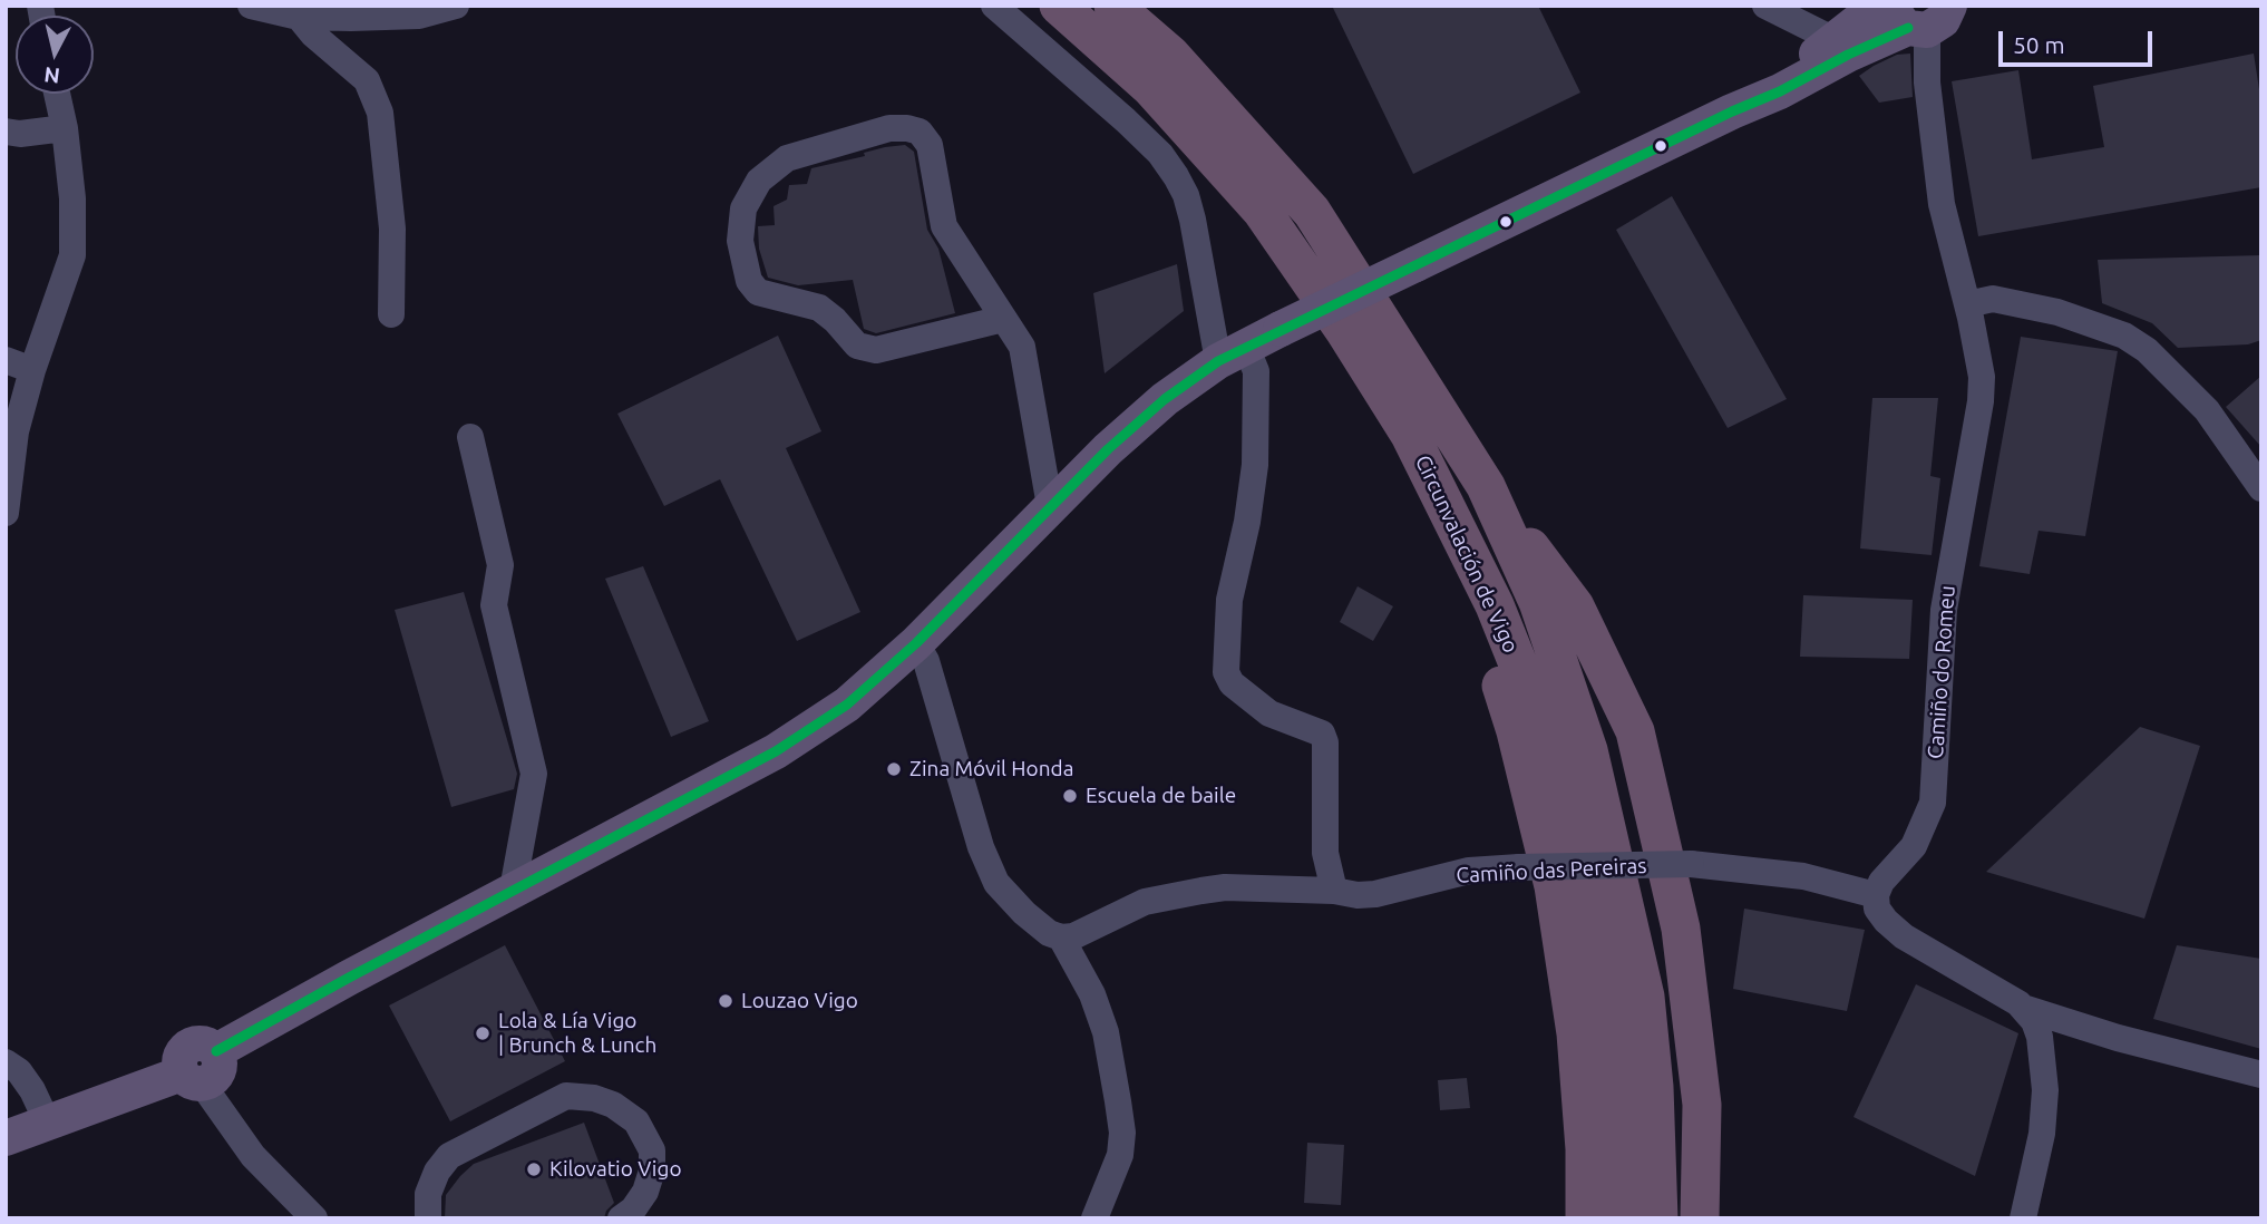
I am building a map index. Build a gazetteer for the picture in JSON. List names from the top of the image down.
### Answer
{
  "streets": {
    "highway": ["Circunvalación de Vigo"],
    "street": ["Camiño do Romeu", "Camiño das Pereiras"]
  },
  "crossings": [
    ["Camiño do Romeu", "Camiño das Pereiras"]
  ],
  "places": [
    "Zina Móvil Honda",
    "Escuela de baile",
    "Louzao Vigo",
    "Lola & Lía Vigo | Brunch & Lunch",
    "Kilovatio Vigo"
  ],
  "scale_bar": "50 m",
  "north": "bottom"
}
